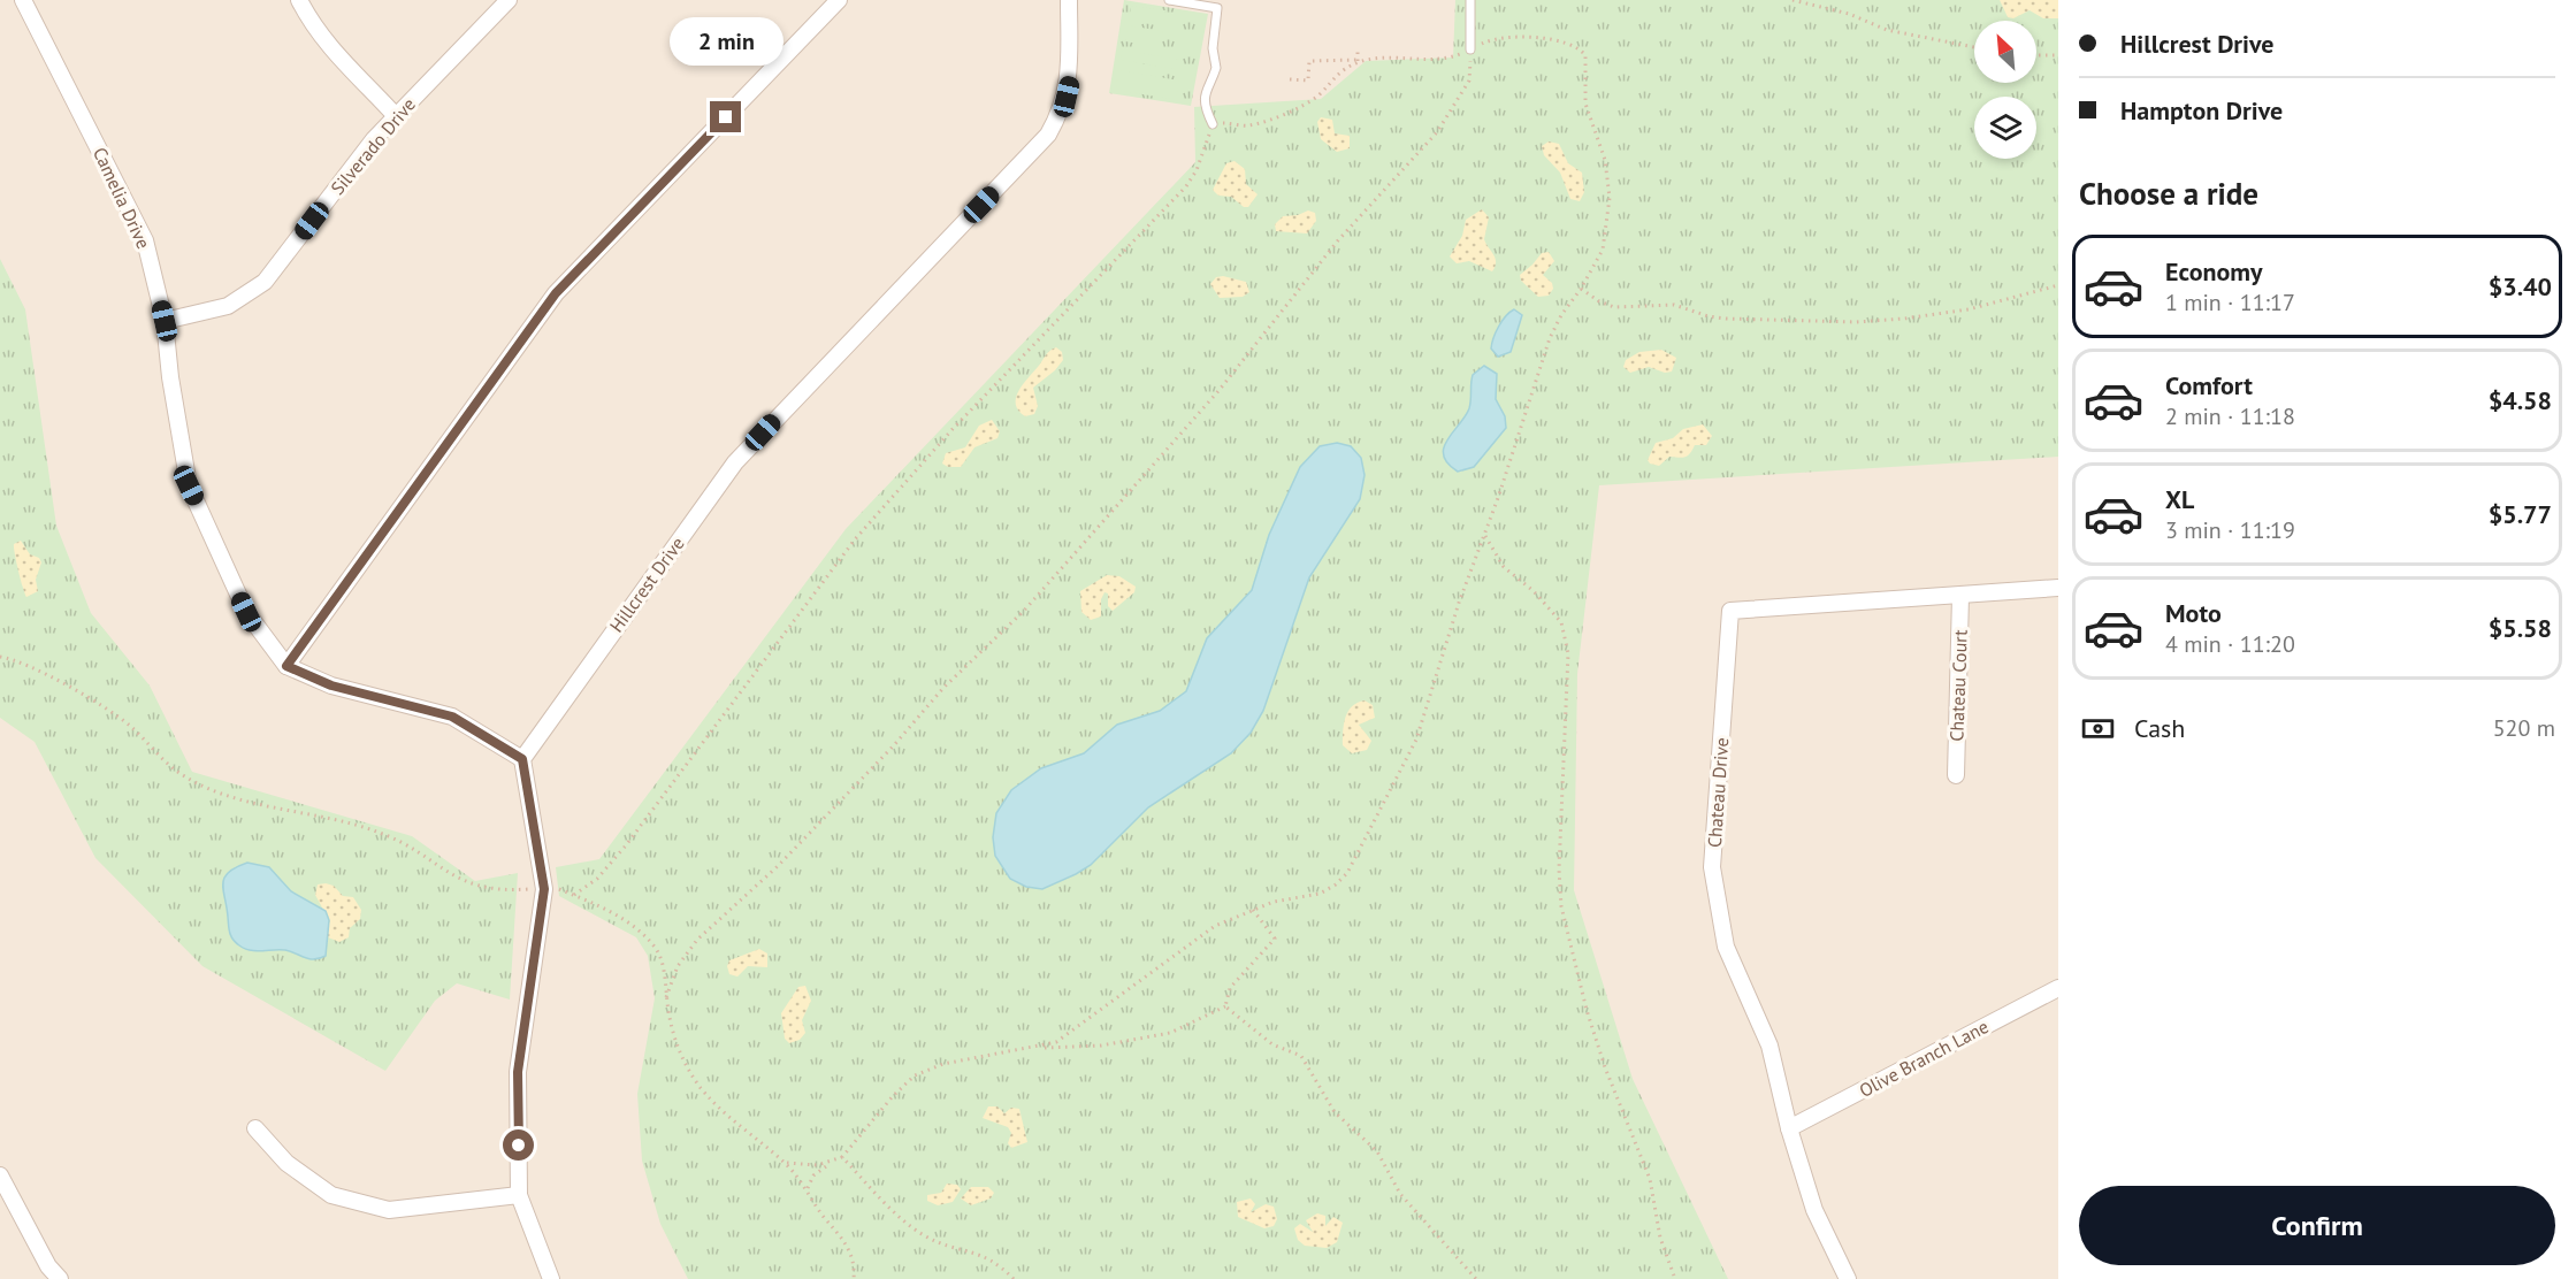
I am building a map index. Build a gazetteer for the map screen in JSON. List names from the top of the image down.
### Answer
{
  "streets": {
    "street": [
      "Silverado Drive",
      "Camelia Drive",
      "Hillcrest Drive",
      "Chateau Court",
      "Chateau Drive",
      "Olive Branch Lane"
    ]
  },
  "crossings": [
    ["Silverado Drive", "Camelia Drive"],
    ["Camelia Drive", "Hillcrest Drive"],
    ["Chateau Court", "Chateau Drive"],
    ["Chateau Drive", "Olive Branch Lane"]
  ],
  "north": "top left",
  "page": {
    "banner": ["Hillcrest Drive", "Hampton Drive"],
    "bubble": "2 min",
    "heading": "Choose a ride",
    "list": [
      {
        "name": "Economy",
        "note": "1 min · 11:17",
        "value": "$3.40"
      },
      {
        "name": "Comfort",
        "note": "2 min · 11:18",
        "value": "$4.58"
      },
      {
        "name": "XL",
        "note": "3 min · 11:19",
        "value": "$5.77"
      },
      {
        "name": "Moto",
        "note": "4 min · 11:20",
        "value": "$5.58"
      }
    ],
    "pay": ["Cash", "520 m"],
    "buttons": "Confirm"
  }
}
